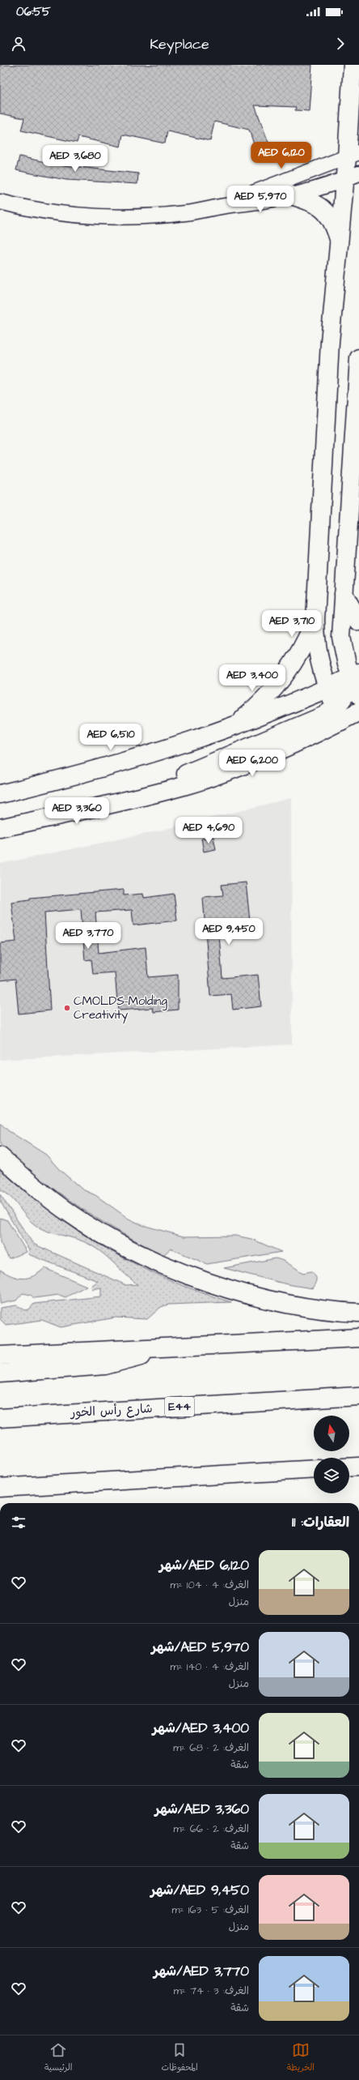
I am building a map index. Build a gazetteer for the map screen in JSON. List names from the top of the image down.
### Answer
{
  "streets": {
    "main road": ["E44", "شارع رأس الخور"]
  },
  "places": ["CMOLDS-Molding Creativity"],
  "north": "top",
  "page": {
    "status": "06:55",
    "header": "Keyplace",
    "price": [
      "AED 6,120",
      "AED 3,680",
      "AED 5,970",
      "AED 3,710",
      "AED 3,400",
      "AED 6,510",
      "AED 6,200",
      "AED 3,360",
      "AED 4,690",
      "AED 9,450",
      "AED 3,770"
    ],
    "heading": "العقارات: 11",
    "list": [
      {
        "name": "AED 6,120/شهر",
        "note": "الغرف: 4 · 104 m² · منزل"
      },
      {
        "name": "AED 5,970/شهر",
        "note": "الغرف: 4 · 140 m² · منزل"
      },
      {
        "name": "AED 3,400/شهر",
        "note": "الغرف: 2 · 68 m² · شقة"
      },
      {
        "name": "AED 3,360/شهر",
        "note": "الغرف: 2 · 66 m² · شقة"
      },
      {
        "name": "AED 9,450/شهر",
        "note": "الغرف: 5 · 163 m² · منزل"
      },
      {
        "name": "AED 3,770/شهر",
        "note": "الغرف: 3 · 74 m² · شقة"
      }
    ],
    "tabs": ["الخريطة", "المحفوظات", "الرئيسية"]
  }
}
